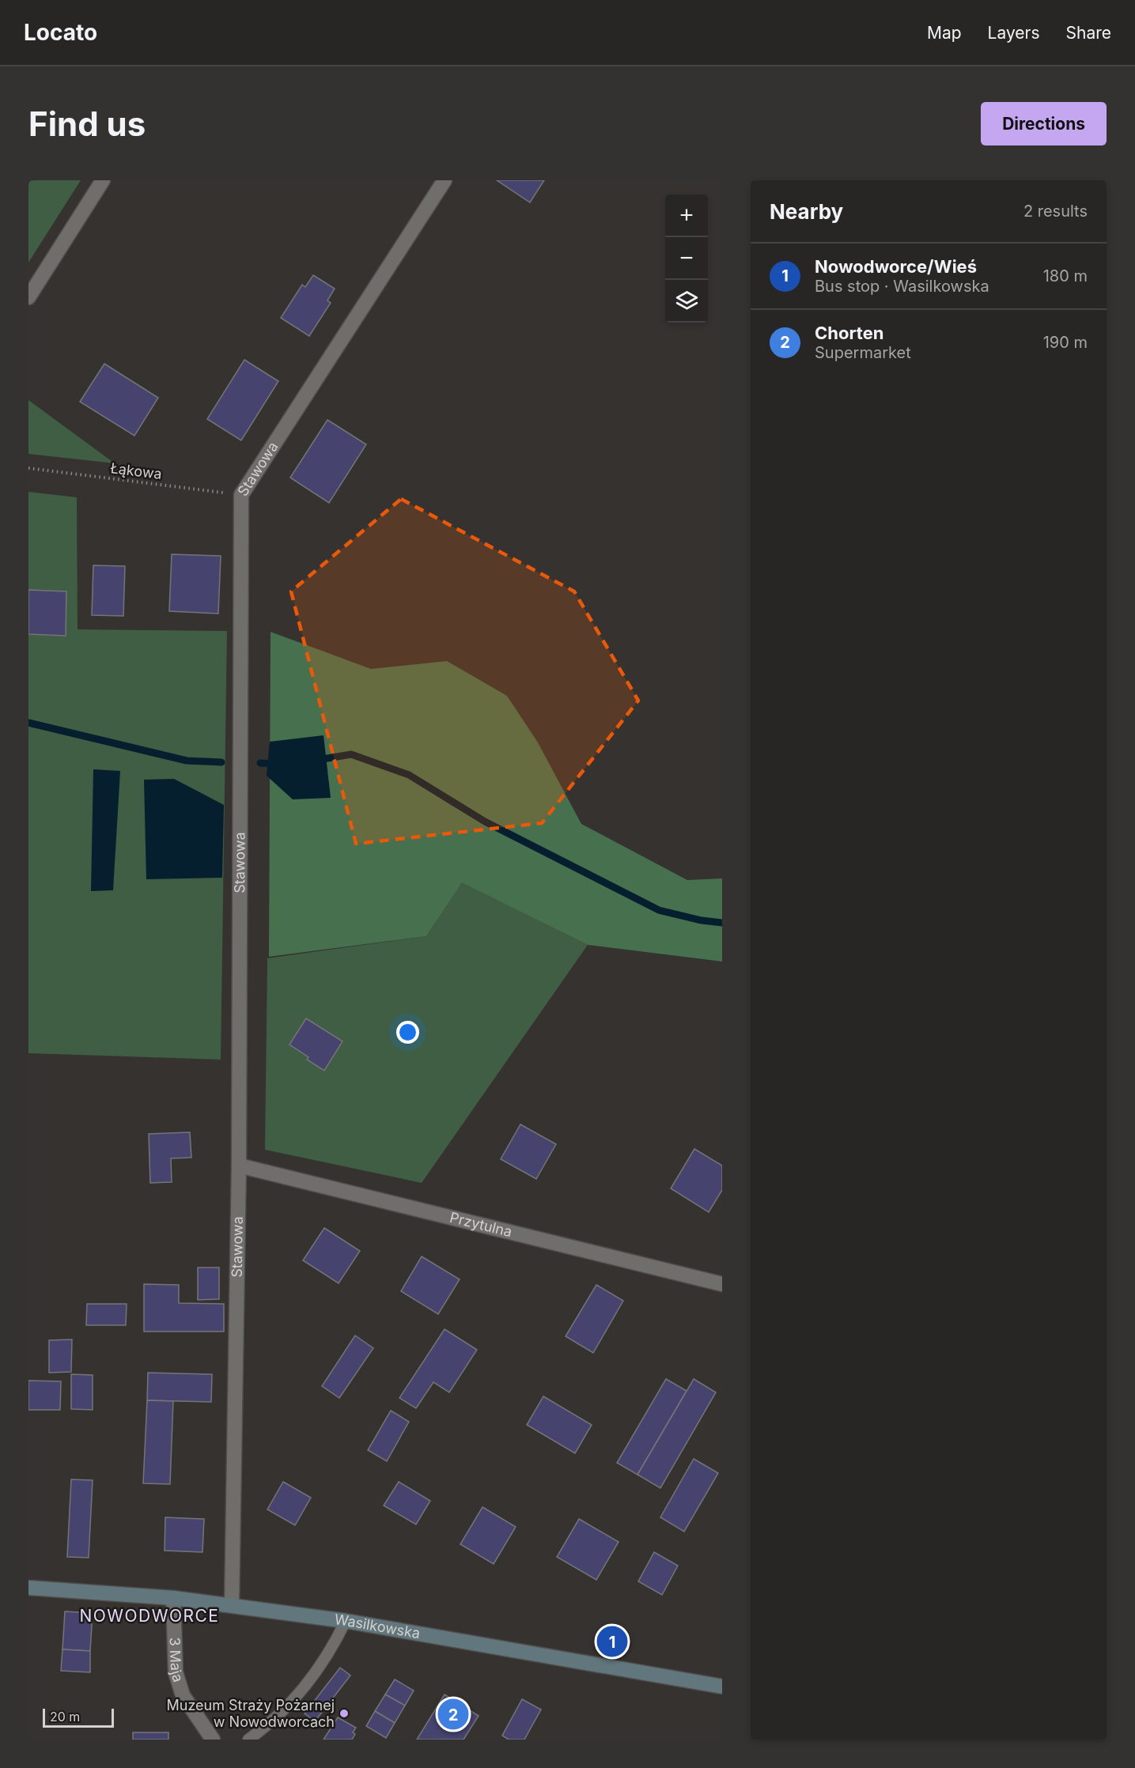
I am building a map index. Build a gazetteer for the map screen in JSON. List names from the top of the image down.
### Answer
{
  "streets": {
    "street": [
      "Stawowa",
      "Przytulna",
      "Wasilkowska",
      "3 Maja"
    ],
    "path": ["Łąkowa"]
  },
  "crossings": [
    ["Stawowa", "Łąkowa"],
    ["Stawowa", "Przytulna"],
    ["Stawowa", "Wasilkowska"],
    ["Wasilkowska", "3 Maja"]
  ],
  "districts": ["NOWODWORCE"],
  "places": ["Muzeum Straży Pożarnej w Nowodworcach"],
  "scale_bar": "20 m",
  "page": {
    "header": "Locato",
    "nav": ["Map", "Layers", "Share"],
    "buttons": "Directions",
    "title": "Find us",
    "heading": ["Nearby", "2 results"],
    "map_buttons": ["+", "−"],
    "list": [
      {
        "mark": "1",
        "name": "Nowodworce/Wieś",
        "note": "Bus stop · Wasilkowska",
        "value": "180 m"
      },
      {
        "mark": "2",
        "name": "Chorten",
        "note": "Supermarket",
        "value": "190 m"
      }
    ],
    "pins": ["1", "2"],
    "scale": "20 m"
  }
}
